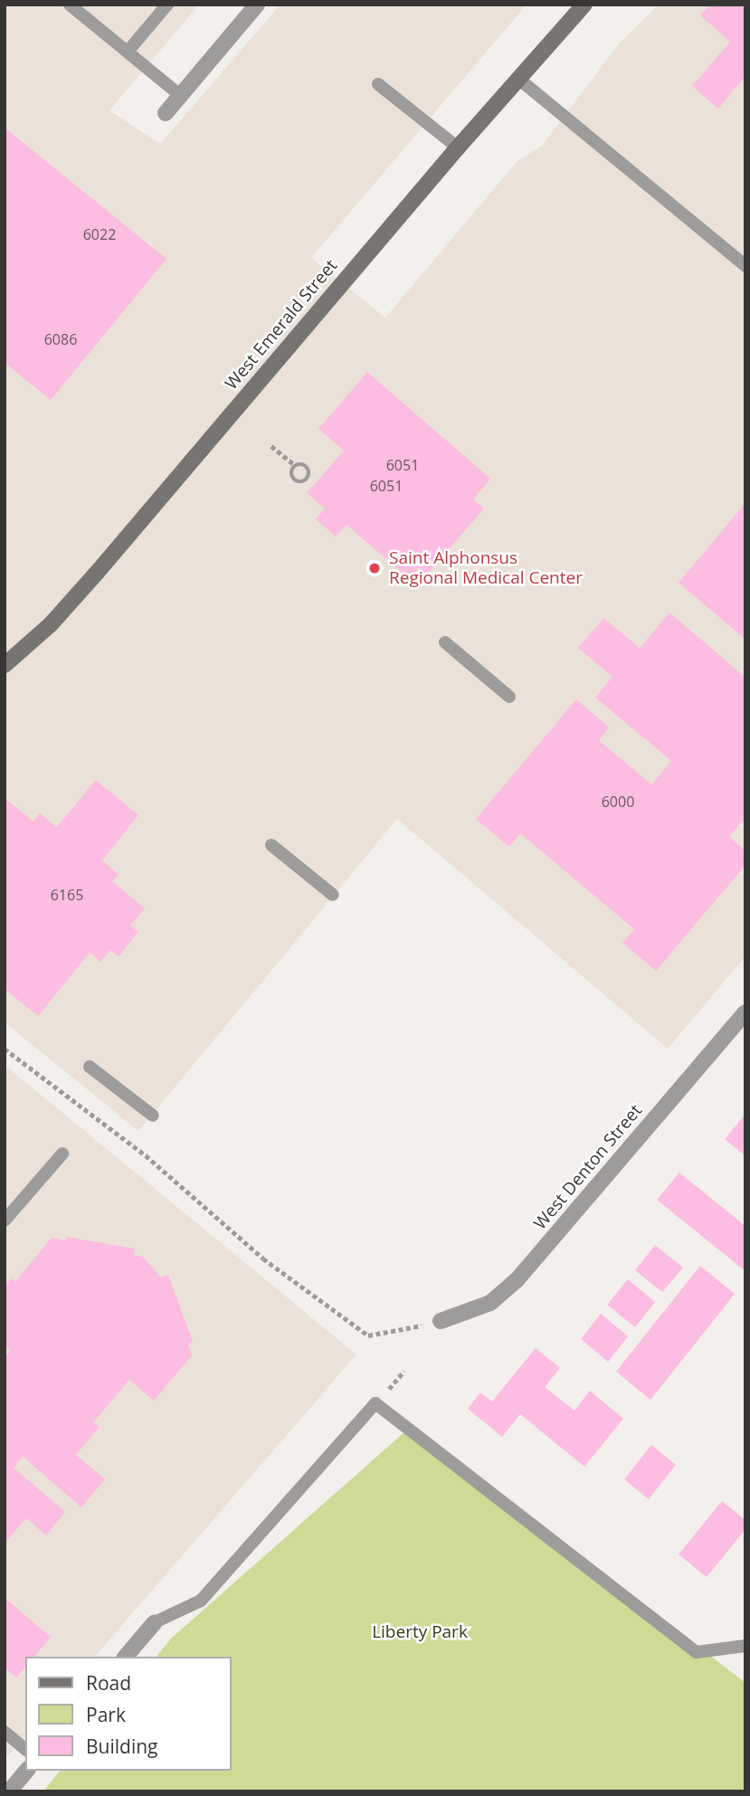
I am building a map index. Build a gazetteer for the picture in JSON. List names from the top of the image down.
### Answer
{
  "streets": {
    "main road": ["West Emerald Street"],
    "street": ["West Denton Street"]
  },
  "parks": ["Liberty Park"],
  "places": ["Saint Alphonsus Regional Medical Center"],
  "house_numbers": [
    "6022",
    "6086",
    "6051",
    "6051",
    "6000",
    "6165"
  ],
  "legend": ["Road", "Park", "Building"]
}
